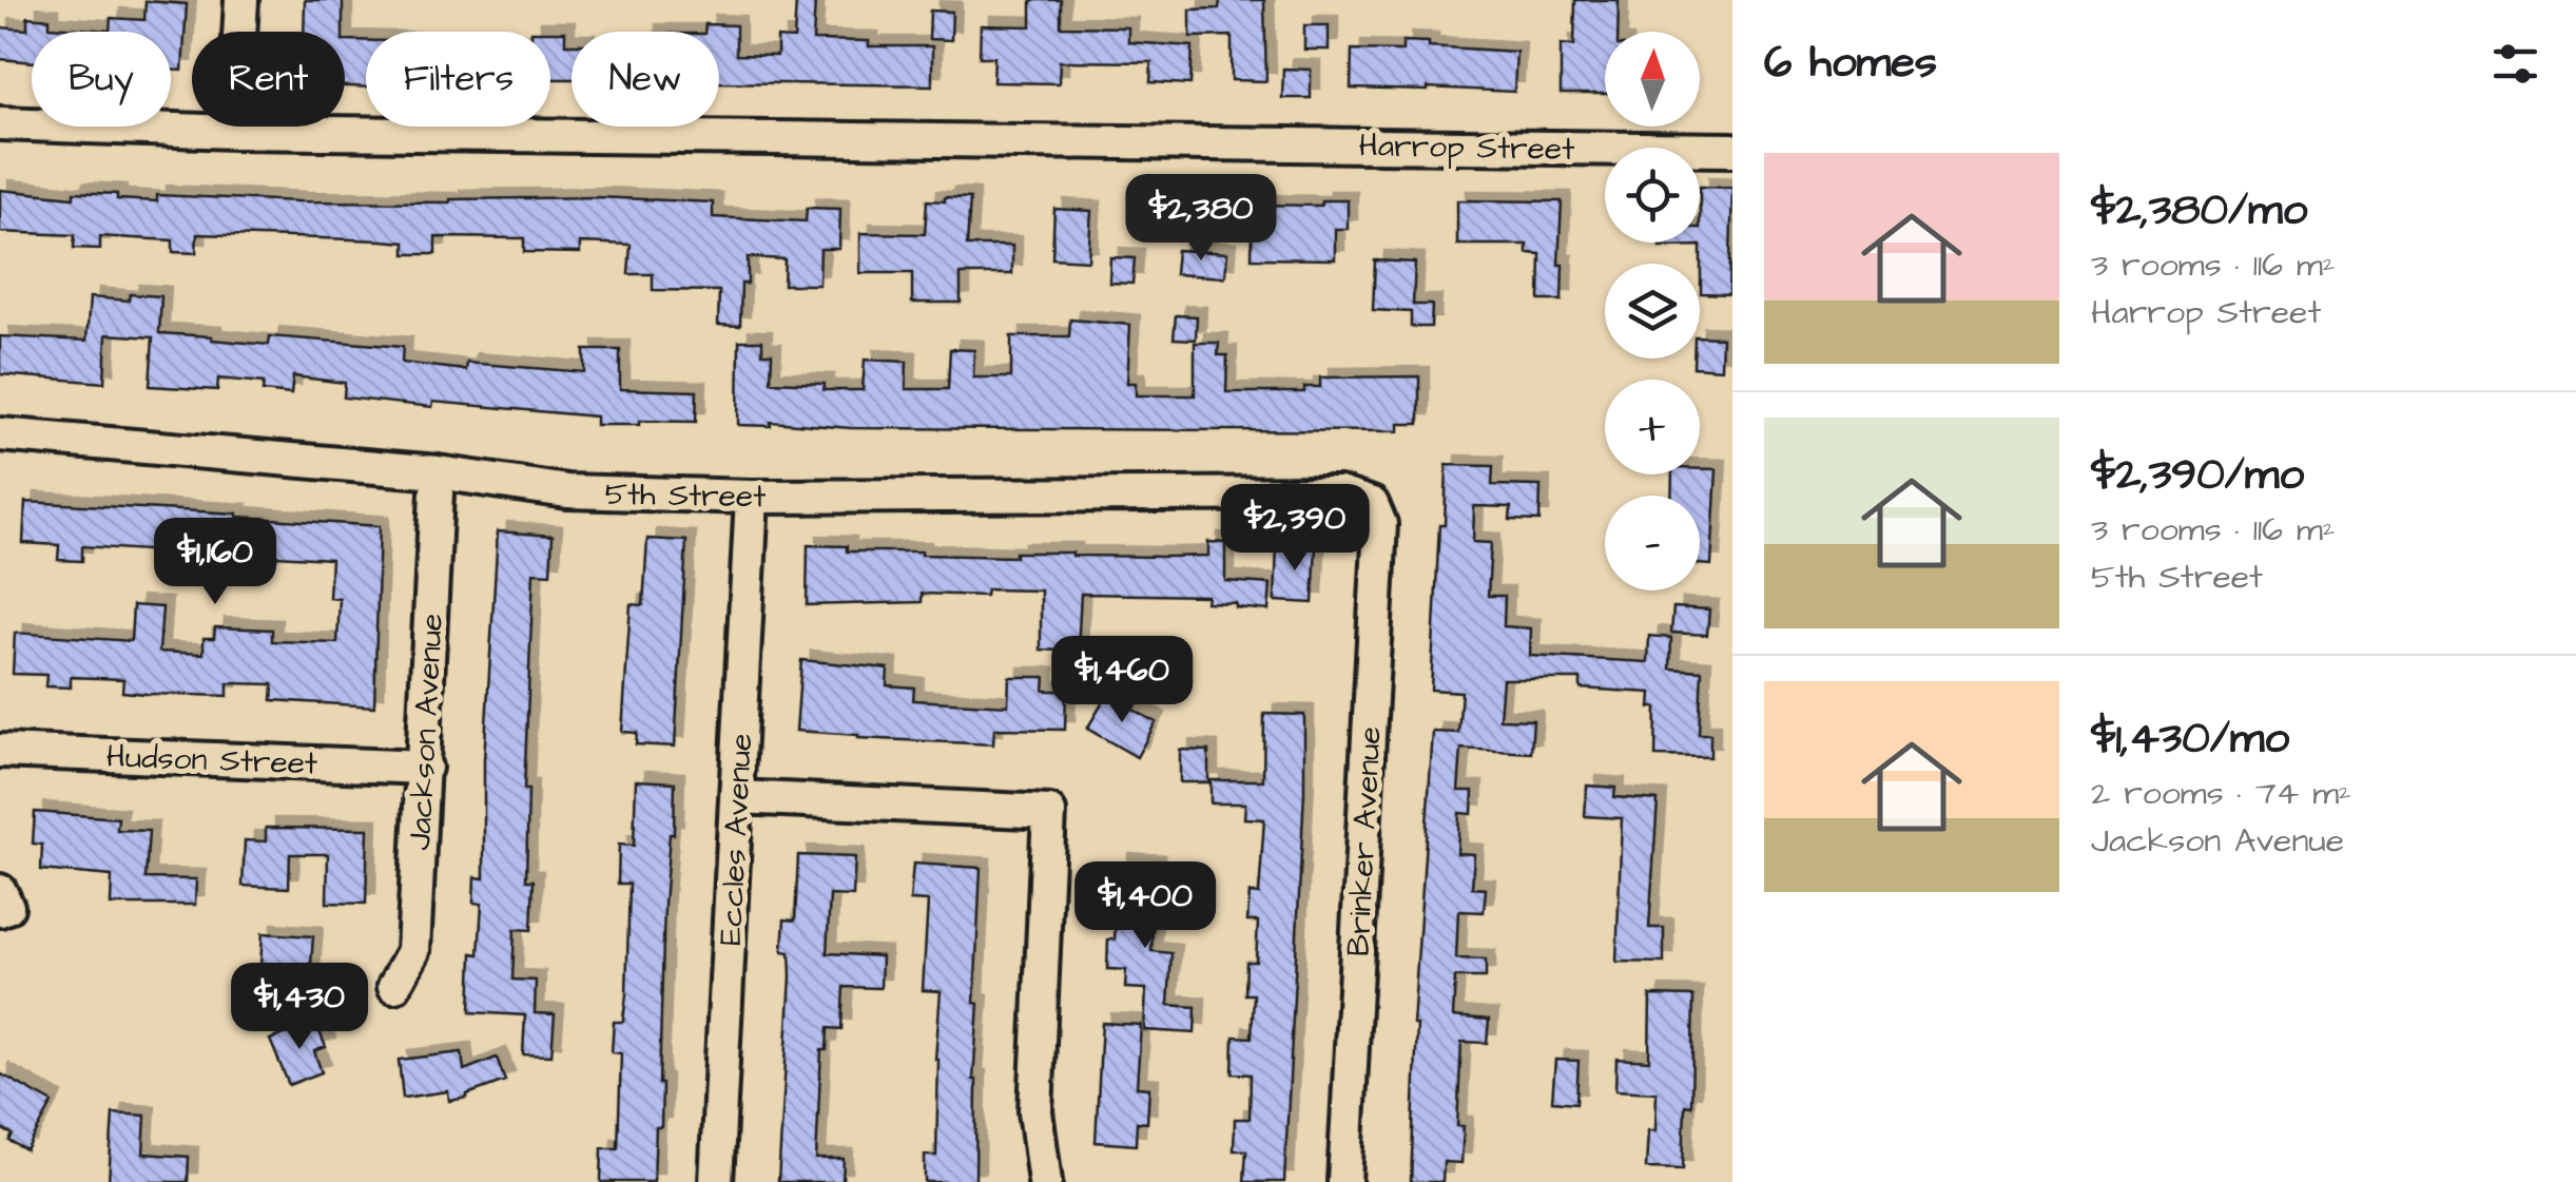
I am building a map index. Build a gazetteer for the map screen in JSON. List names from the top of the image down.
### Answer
{
  "streets": {
    "street": [
      "Harrop Street",
      "5th Street",
      "Jackson Avenue",
      "Hudson Street",
      "Eccles Avenue",
      "Brinker Avenue"
    ]
  },
  "crossings": [
    ["5th Street", "Jackson Avenue"],
    ["5th Street", "Eccles Avenue"],
    ["5th Street", "Brinker Avenue"],
    ["Jackson Avenue", "Hudson Street"]
  ],
  "north": "top",
  "page": {
    "heading": "6 homes",
    "map_buttons": ["+", "−"],
    "chip": [
      "Buy",
      "Rent",
      "Filters",
      "New"
    ],
    "list": [
      {
        "name": "$2,380/mo",
        "note": "3 rooms · 116 m² · Harrop Street"
      },
      {
        "name": "$2,390/mo",
        "note": "3 rooms · 116 m² · 5th Street"
      },
      {
        "name": "$1,430/mo",
        "note": "2 rooms · 74 m² · Jackson Avenue"
      }
    ],
    "price": [
      "$2,380",
      "$2,390",
      "$1,160",
      "$1,460",
      "$1,400",
      "$1,430"
    ]
  }
}
